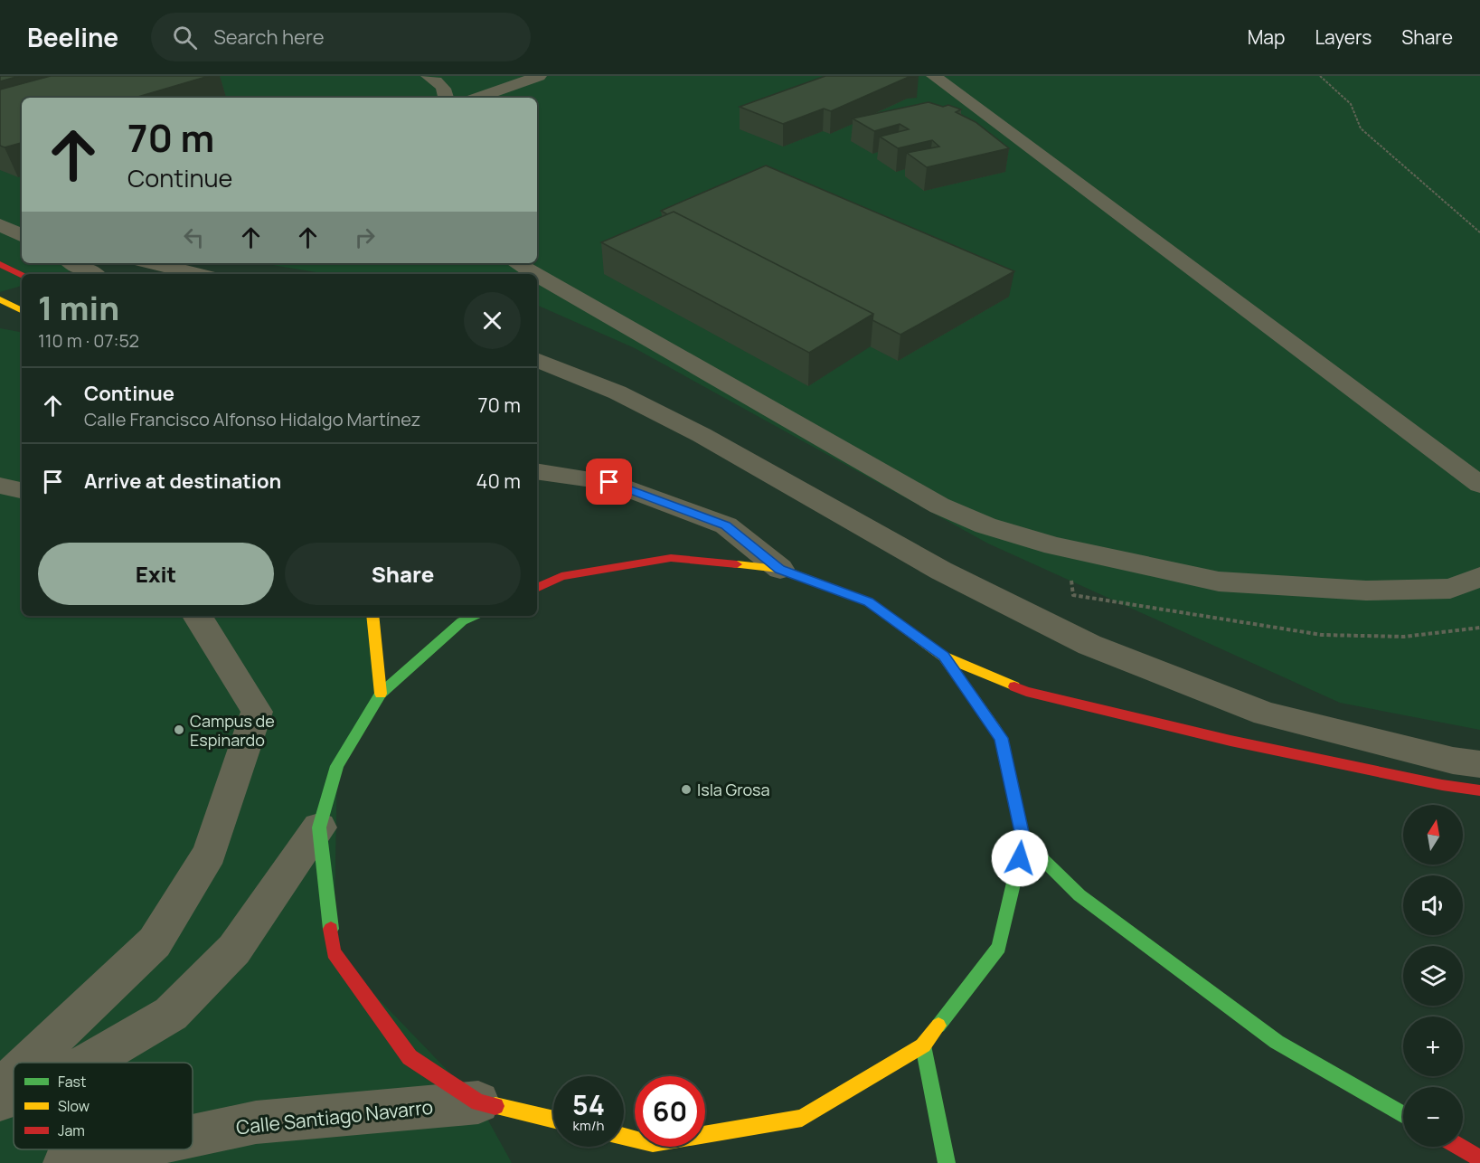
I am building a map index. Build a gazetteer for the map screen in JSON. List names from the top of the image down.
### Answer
{
  "streets": {
    "street": ["Calle Santiago Navarro"]
  },
  "places": ["Campus de Espinardo", "Isla Grosa"],
  "legend": ["Fast", "Slow", "Jam"],
  "north": "top",
  "page": {
    "header": "Beeline",
    "search": "Search here",
    "nav": ["Map", "Layers", "Share"],
    "turn": ["70 m", "Continue"],
    "heading": ["1 min", "110 m · 07:52"],
    "list": [
      {
        "name": "Continue",
        "note": "Calle Francisco Alfonso Hidalgo Martínez",
        "value": "70 m"
      },
      {
        "name": "Arrive at destination",
        "value": "40 m"
      }
    ],
    "buttons": ["Exit", "Share"],
    "map_buttons": ["+", "−"],
    "speed": "54 km/h",
    "limit": "60"
  }
}
